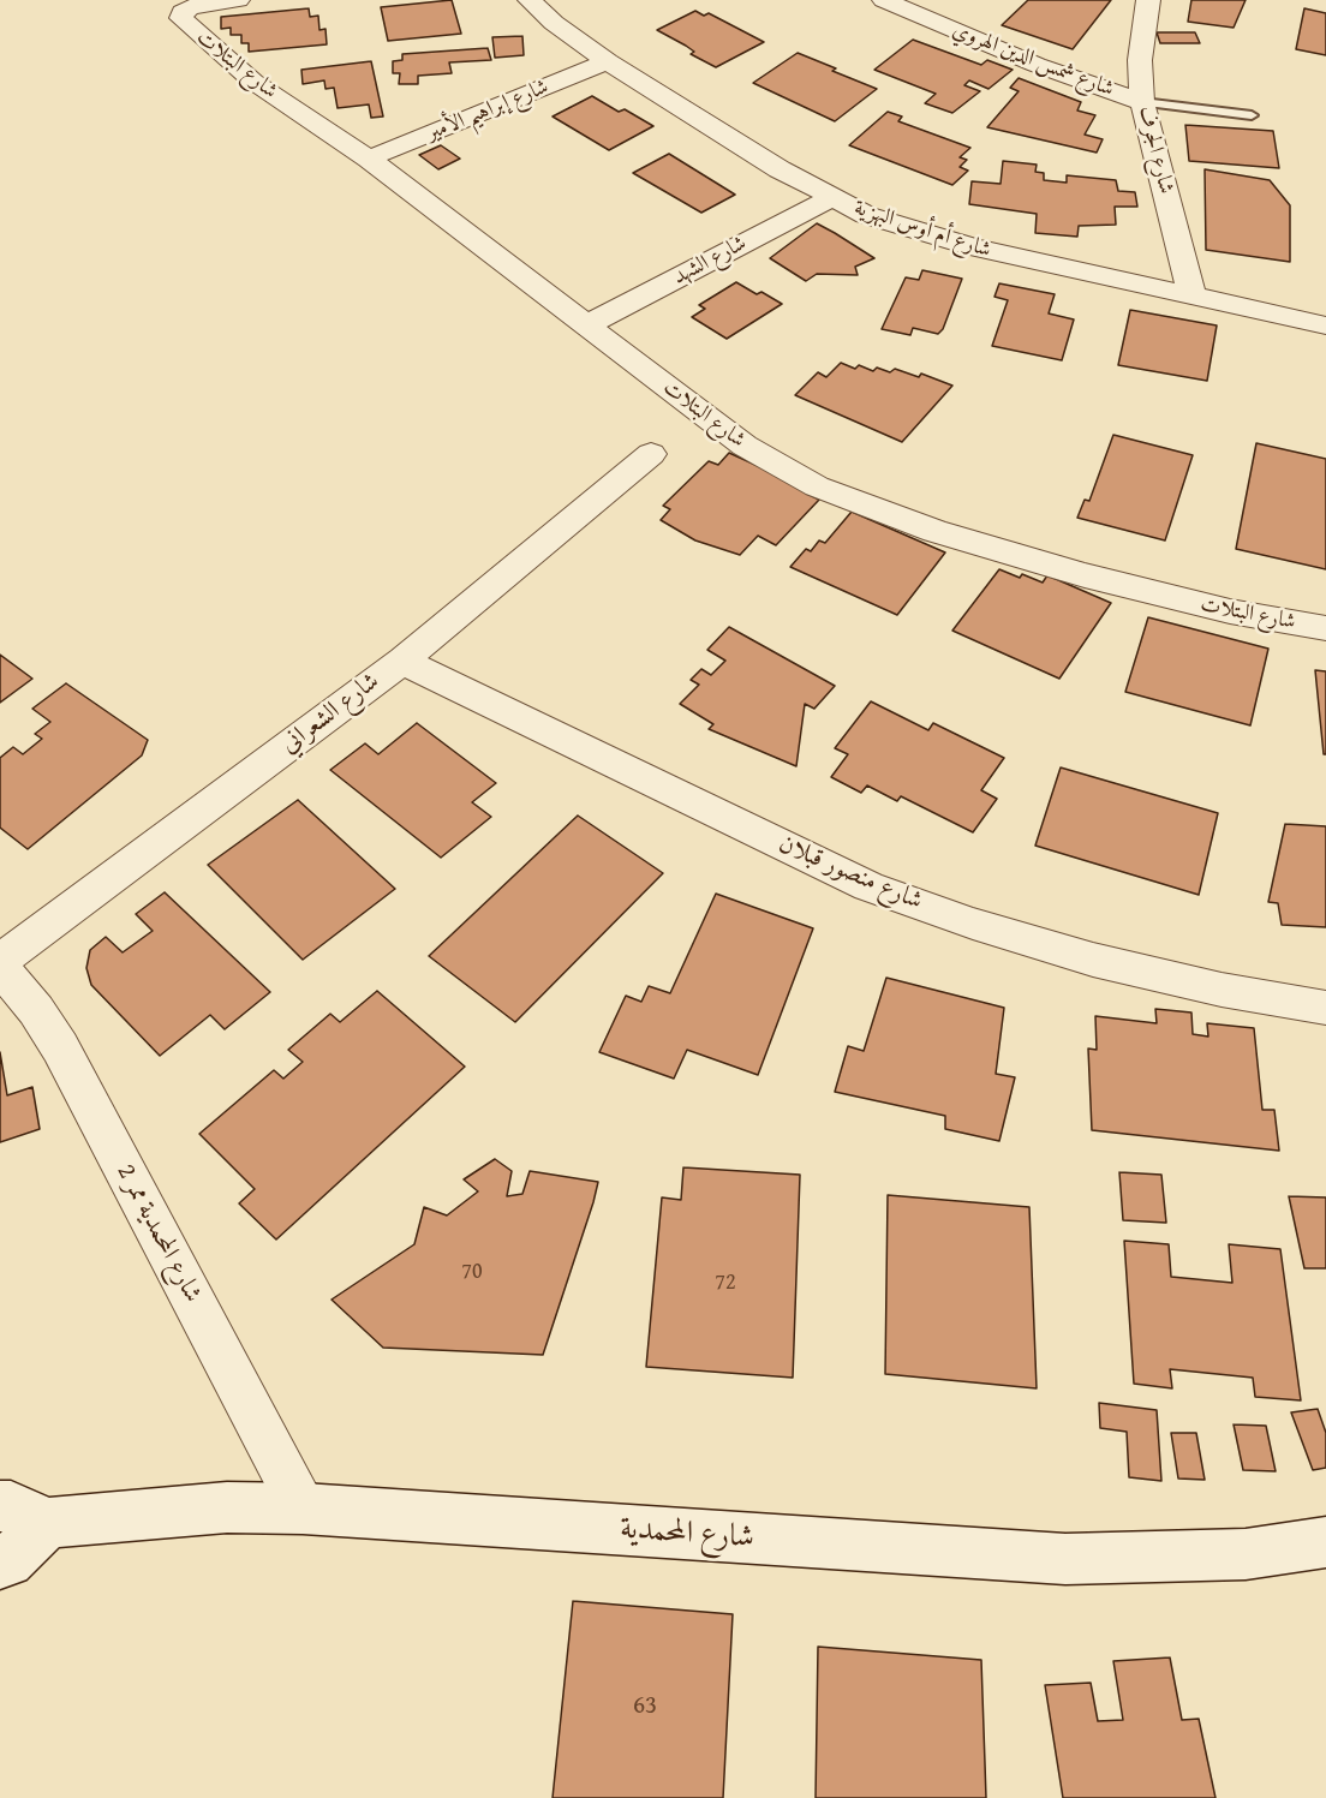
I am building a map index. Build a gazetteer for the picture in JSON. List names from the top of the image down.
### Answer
{
  "streets": {
    "street": [
      "شارع شمس الدين الهروي",
      "شارع البتلات",
      "شارع إبراهيم الأمير",
      "شارع الجرف",
      "شارع أم أوس البهزية",
      "شارع الشهد",
      "شارع الشعراني",
      "شارع منصور قبلان",
      "شارع المحمدية ممر 2",
      "شارع المحمدية"
    ]
  },
  "crossings": [
    ["شارع شمس الدين الهروي", "شارع الجرف"],
    ["شارع البتلات", "شارع إبراهيم الأمير"],
    ["شارع البتلات", "شارع الشهد"],
    ["شارع إبراهيم الأمير", "شارع أم أوس البهزية"],
    ["شارع الجرف", "شارع أم أوس البهزية"],
    ["شارع أم أوس البهزية", "شارع الشهد"],
    ["شارع الشعراني", "شارع منصور قبلان"],
    ["شارع المحمدية ممر 2", "شارع المحمدية"]
  ],
  "house_numbers": ["70", "72", "63"]
}
